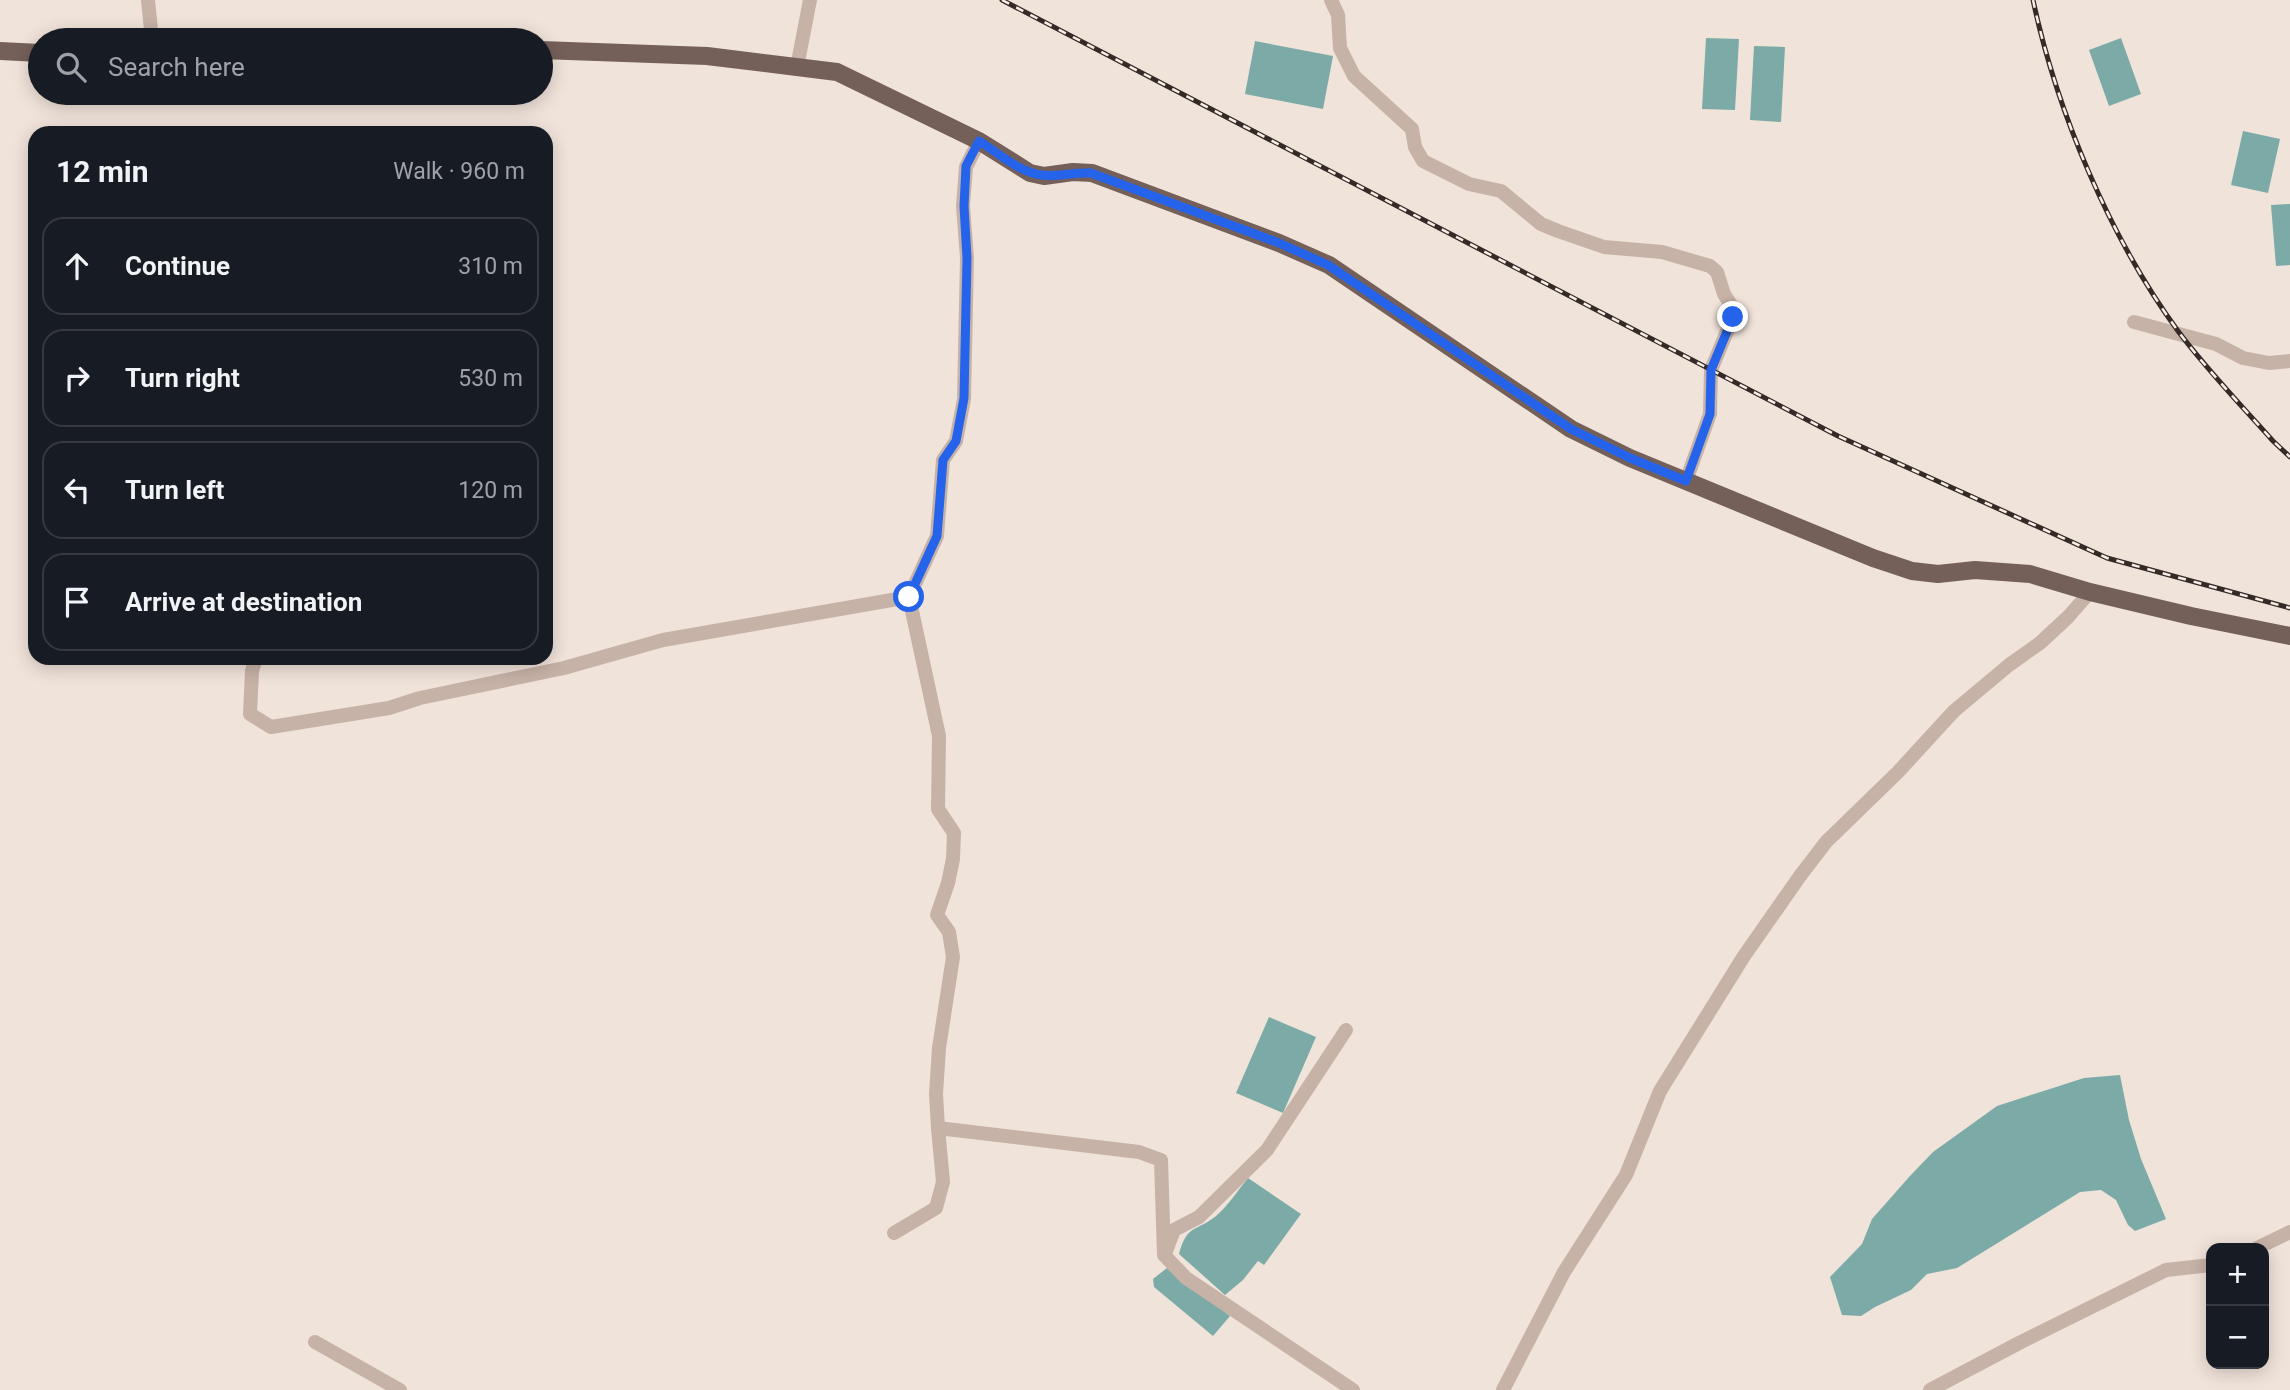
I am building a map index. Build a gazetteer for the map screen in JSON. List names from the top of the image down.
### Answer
{
  "page": {
    "search": "Search here",
    "heading": ["12 min", "Walk · 960 m"],
    "list": [
      ["Continue", "310 m"],
      ["Turn right", "530 m"],
      ["Turn left", "120 m"],
      "Arrive at destination"
    ],
    "map_buttons": ["+", "−"]
  }
}
